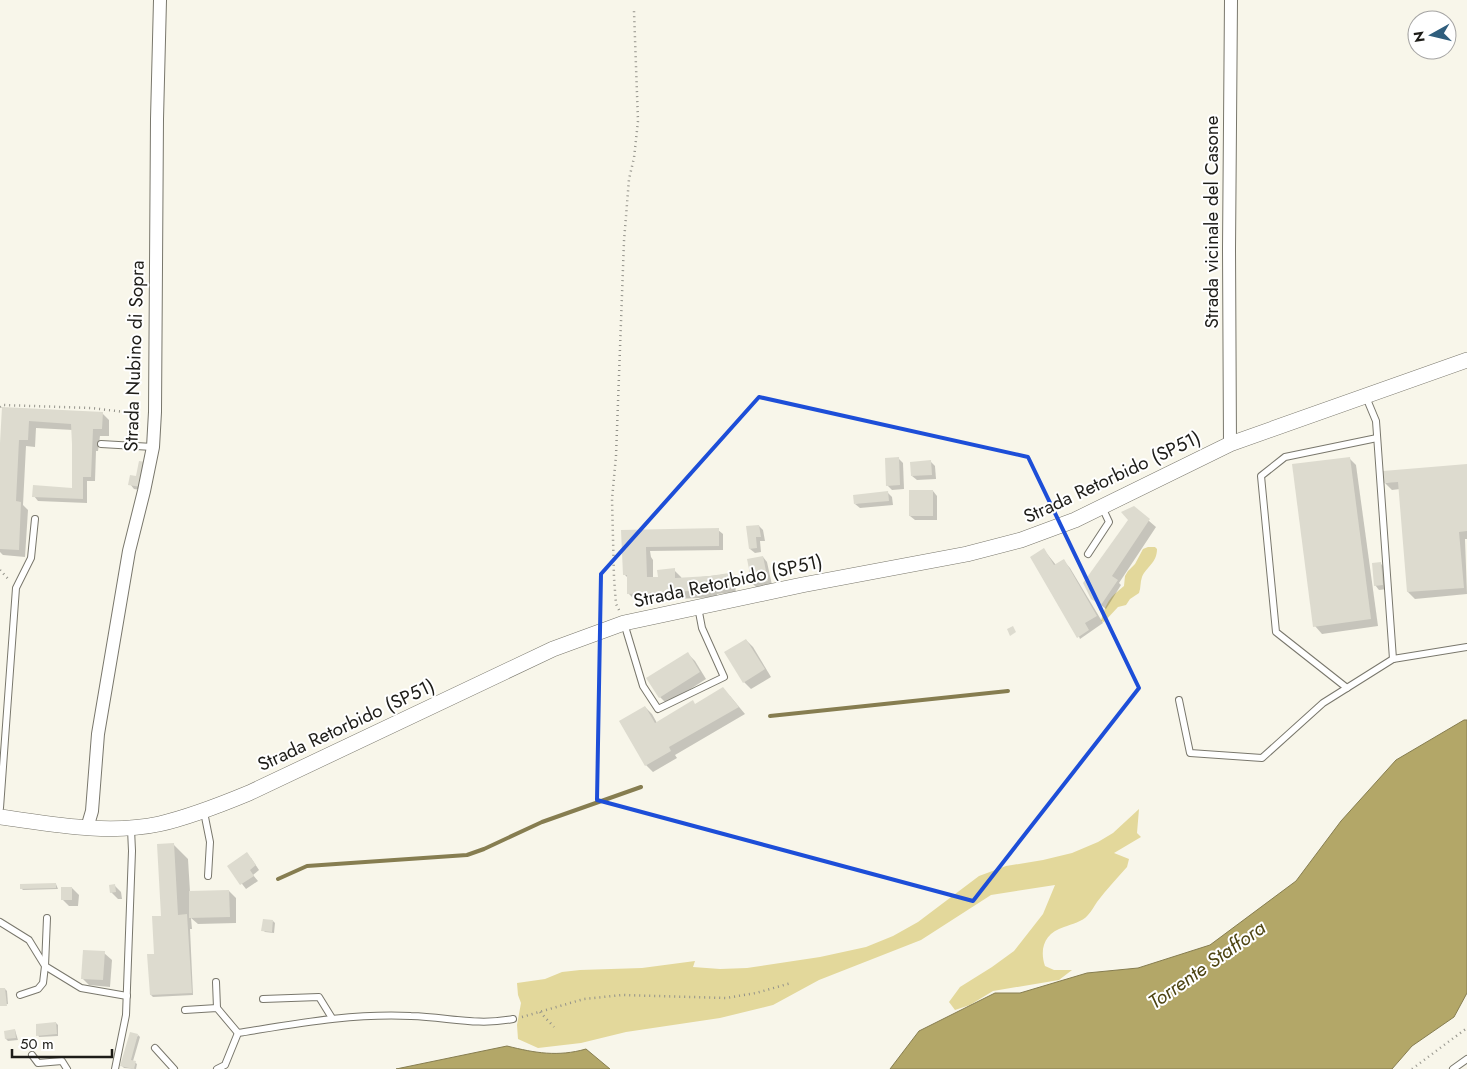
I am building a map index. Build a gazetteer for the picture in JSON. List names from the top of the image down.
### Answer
{
  "streets": {
    "street": ["Strada vicinale del Casone", "Strada Nubino di Sopra", "Strada Retorbido (SP51)"]
  },
  "crossings": [
    ["Strada vicinale del Casone", "Strada Retorbido (SP51)"],
    ["Strada Nubino di Sopra", "Strada Retorbido (SP51)"]
  ],
  "water": ["Torrente Staffora"],
  "scale_bar": "50 m",
  "north": "left"
}
